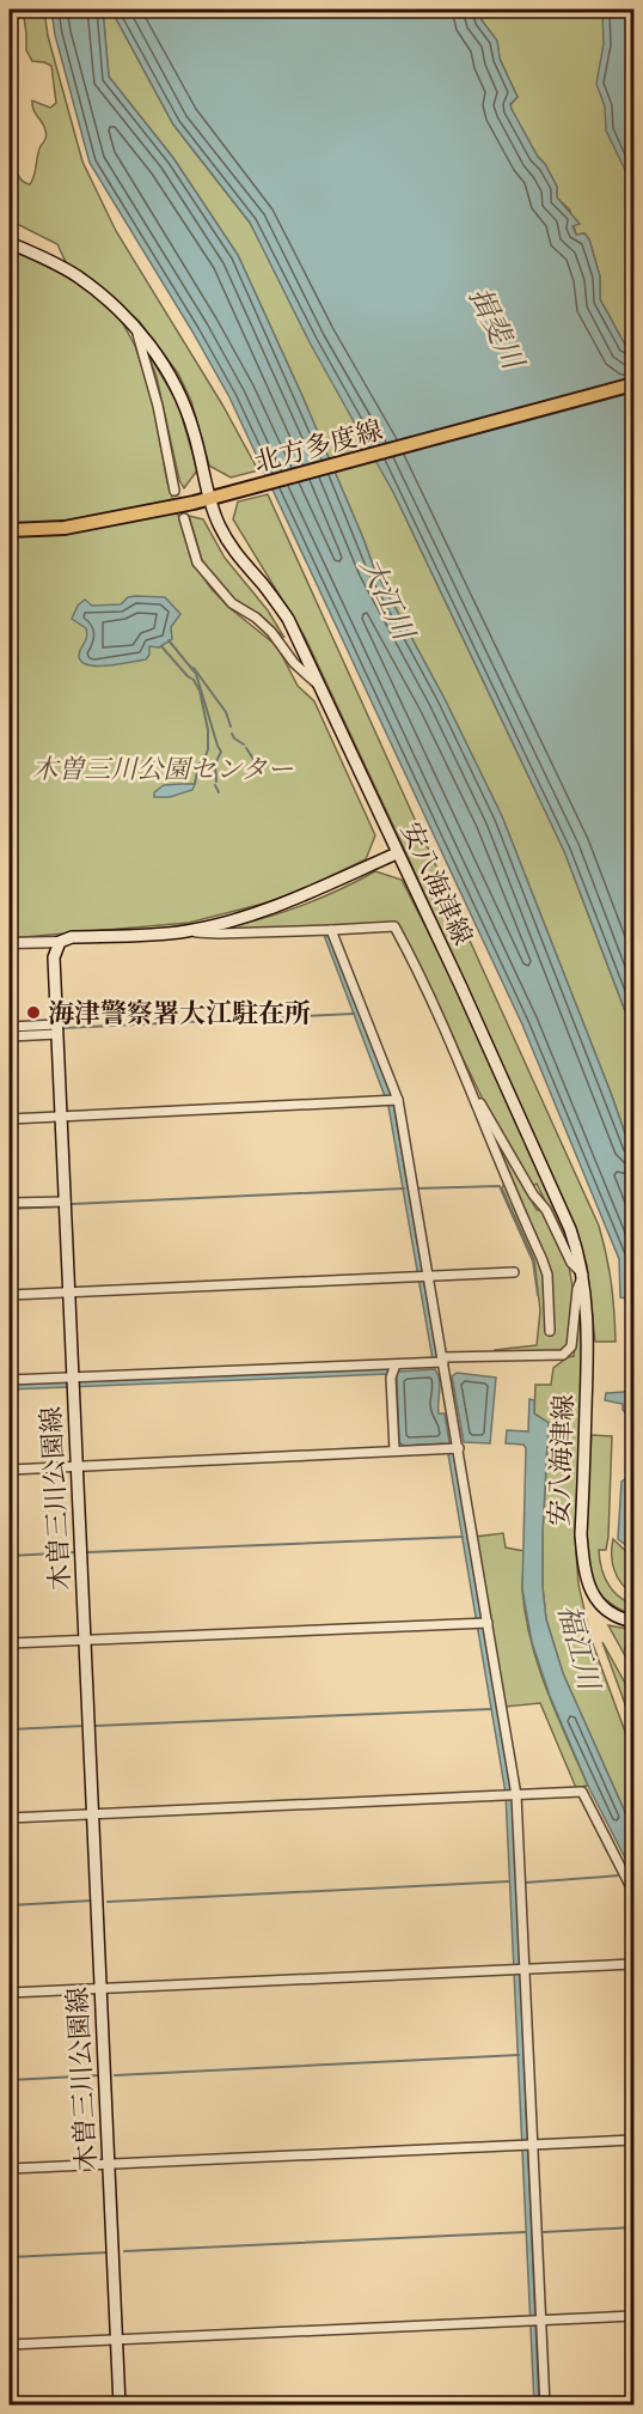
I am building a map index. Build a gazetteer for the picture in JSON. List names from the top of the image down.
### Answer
{
  "streets": {
    "main road": ["北方多度線", "安八海津線", "木曽三川公園線"]
  },
  "crossings": [
    ["北方多度線", "安八海津線"]
  ],
  "water": ["揖斐川", "大江川", "福江川"],
  "parks": ["木曽三川公園センター"],
  "places": ["海津警察署大江駐在所"]
}
